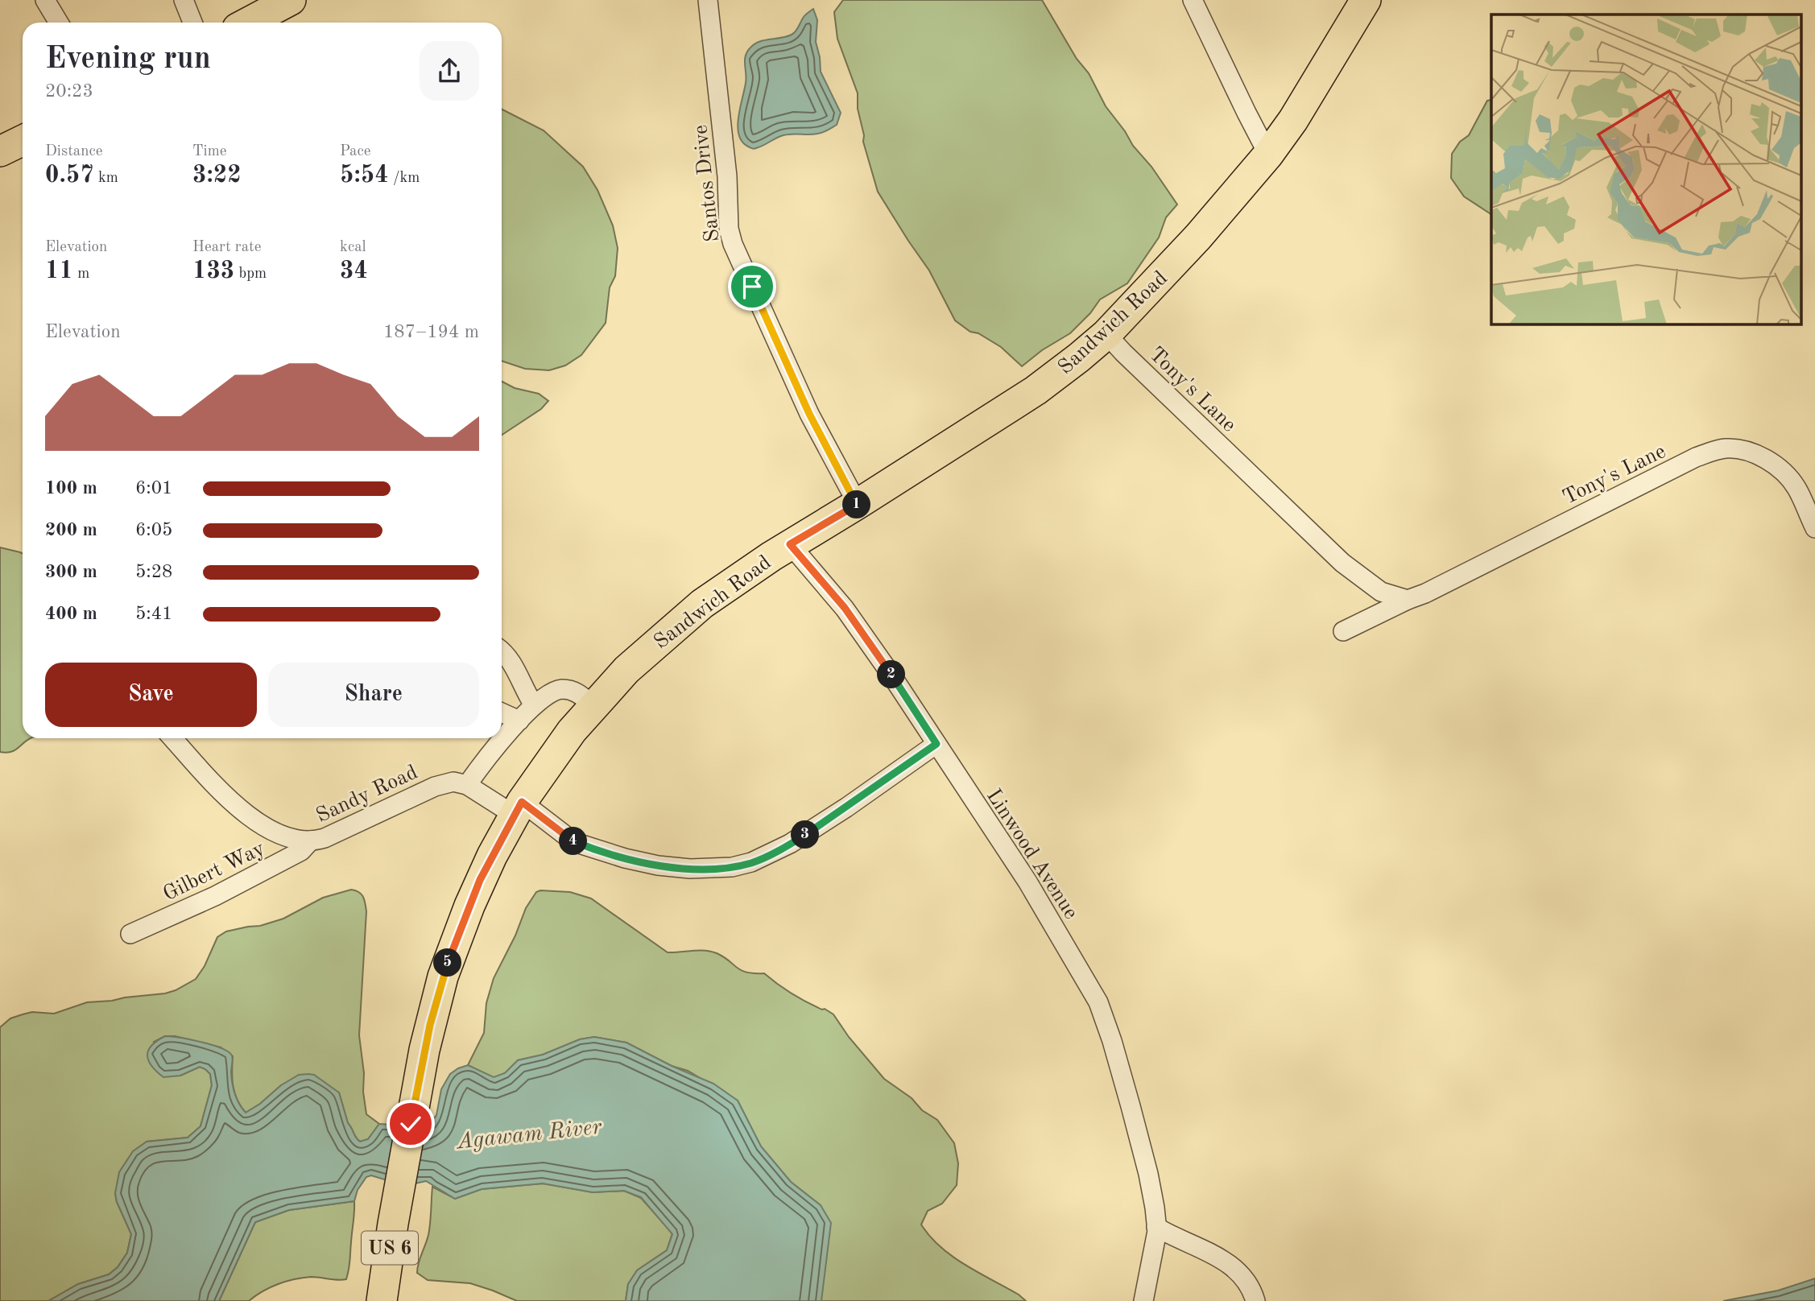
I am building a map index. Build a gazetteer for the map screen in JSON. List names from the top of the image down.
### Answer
{
  "streets": {
    "main road": ["Sandwich Road", "US 6"],
    "street": [
      "Santos Drive",
      "Tony's Lane",
      "Sandy Road",
      "Linwood Avenue",
      "Gilbert Way"
    ]
  },
  "crossings": [
    ["Santos Drive", "Sandwich Road"],
    ["Sandwich Road", "Tony's Lane"],
    ["Sandwich Road", "Linwood Avenue"],
    ["Sandy Road", "Gilbert Way"]
  ],
  "water": ["Agawam River"],
  "page": {
    "heading": ["Evening run", "20:23"],
    "stats": [
      ["Distance", "0.57 km"],
      ["Time", "3:22"],
      ["Pace", "5:54 /km"],
      ["Elevation", "11 m"],
      ["Heart rate", "133 bpm"],
      ["kcal", "34"]
    ],
    "chart": ["Elevation", "187–194 m"],
    "list": [
      {
        "name": "100 m",
        "note": "6:01"
      },
      {
        "name": "200 m",
        "note": "6:05"
      },
      {
        "name": "300 m",
        "note": "5:28"
      },
      {
        "name": "400 m",
        "note": "5:41"
      }
    ],
    "pins": [
      "1",
      "2",
      "3",
      "4",
      "5"
    ],
    "buttons": ["Save", "Share"]
  }
}
